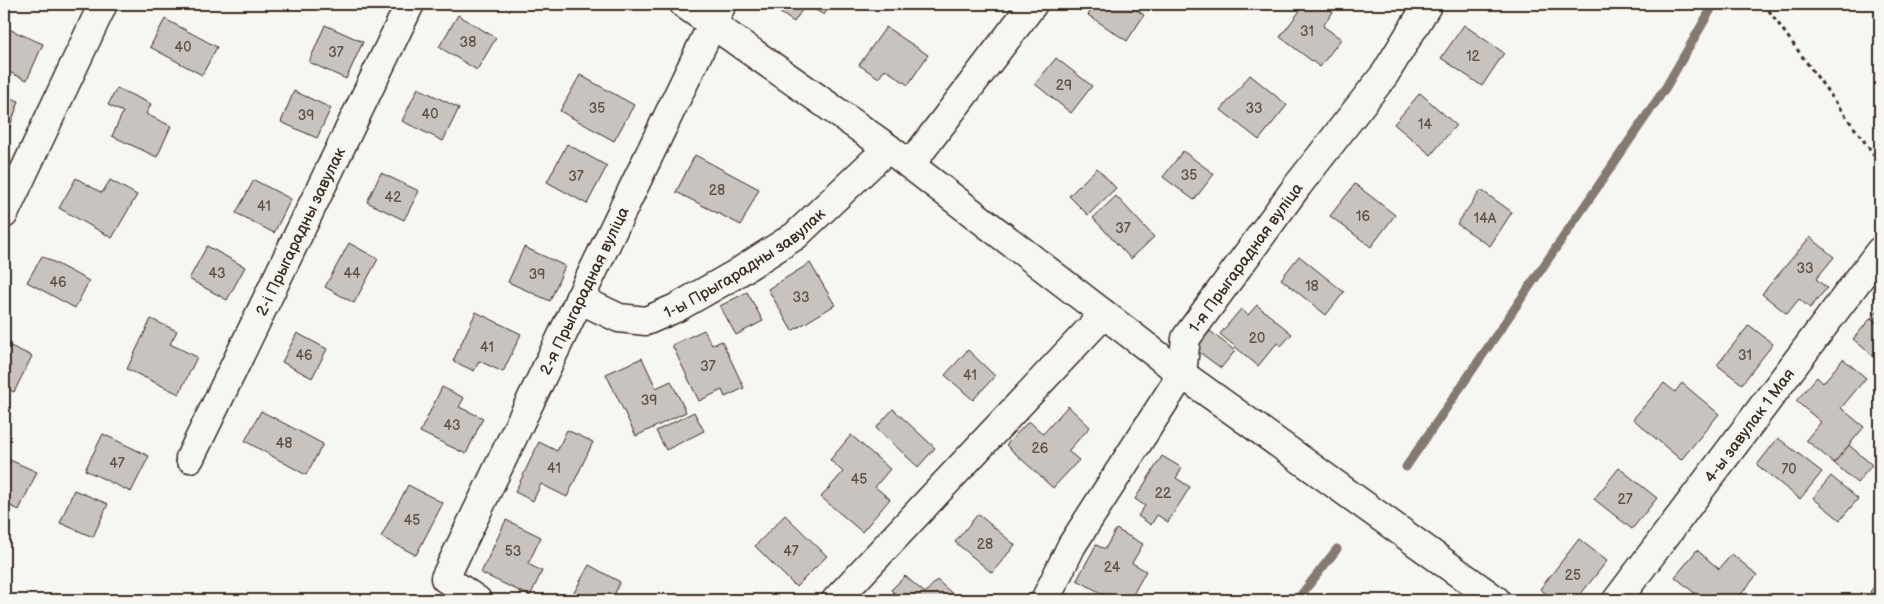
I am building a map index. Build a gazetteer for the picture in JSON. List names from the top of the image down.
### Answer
{
  "streets": {
    "street": [
      "2-і Прыгарадны завулак",
      "1-я Прыгарадная вуліца",
      "1-ы Прыгарадны завулак",
      "2-я Прыгарадная вуліца",
      "4-ы завулак 1 Мая"
    ]
  },
  "crossings": [
    ["1-ы Прыгарадны завулак", "2-я Прыгарадная вуліца"]
  ],
  "house_numbers": [
    "31",
    "38",
    "40",
    "37",
    "12",
    "29",
    "35",
    "33",
    "40",
    "39",
    "14",
    "35",
    "37",
    "28",
    "42",
    "41",
    "16",
    "14А",
    "37",
    "33",
    "43",
    "44",
    "39",
    "46",
    "18",
    "33",
    "20",
    "41",
    "46",
    "31",
    "37",
    "41",
    "39",
    "43",
    "48",
    "26",
    "47",
    "41",
    "70",
    "45",
    "22",
    "27",
    "45",
    "28",
    "53",
    "47",
    "24",
    "25"
  ]
}
